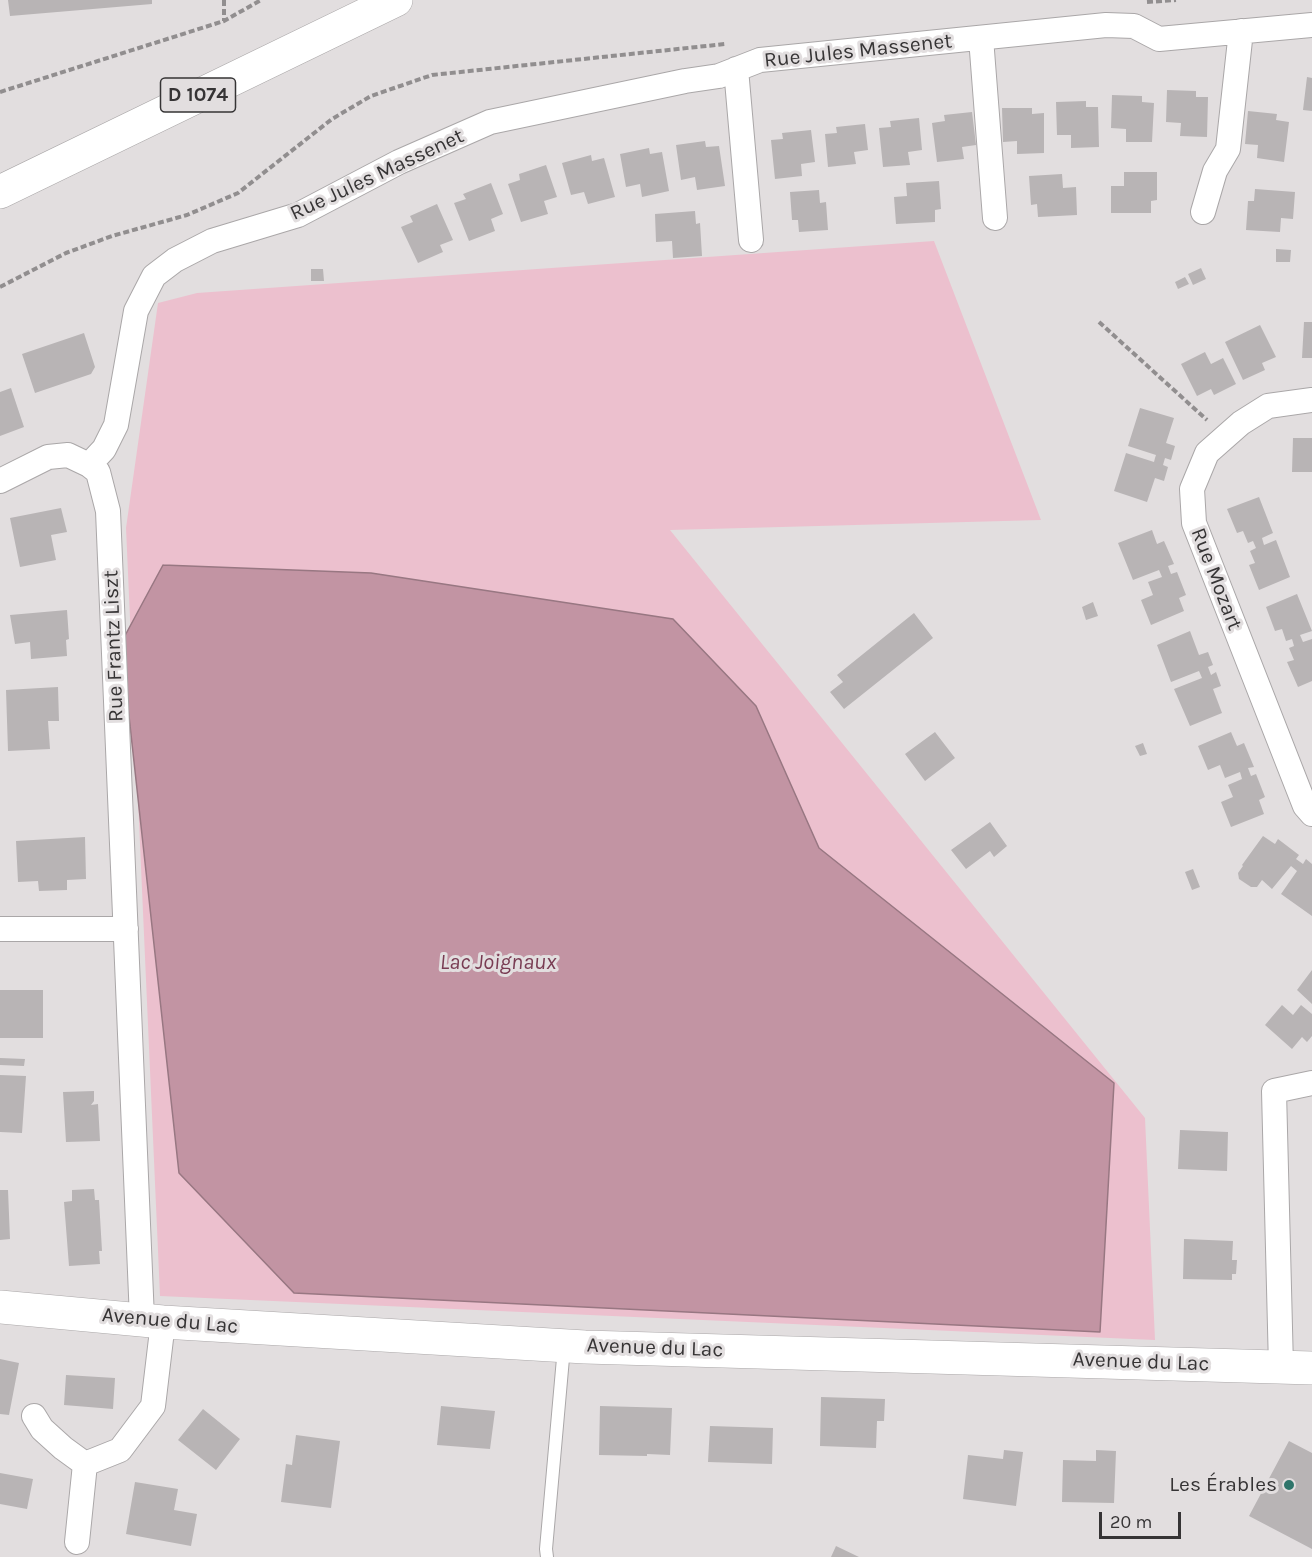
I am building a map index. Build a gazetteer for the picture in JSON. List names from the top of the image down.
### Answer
{
  "streets": {
    "main road": ["D 1074", "Avenue du Lac"],
    "street": ["Rue Jules Massenet", "Rue Mozart", "Rue Frantz Liszt"]
  },
  "crossings": [
    ["Rue Jules Massenet", "Rue Frantz Liszt"],
    ["Rue Frantz Liszt", "Avenue du Lac"]
  ],
  "water": ["Lac Joignaux"],
  "places": ["Les Érables"],
  "scale_bar": "20 m"
}
